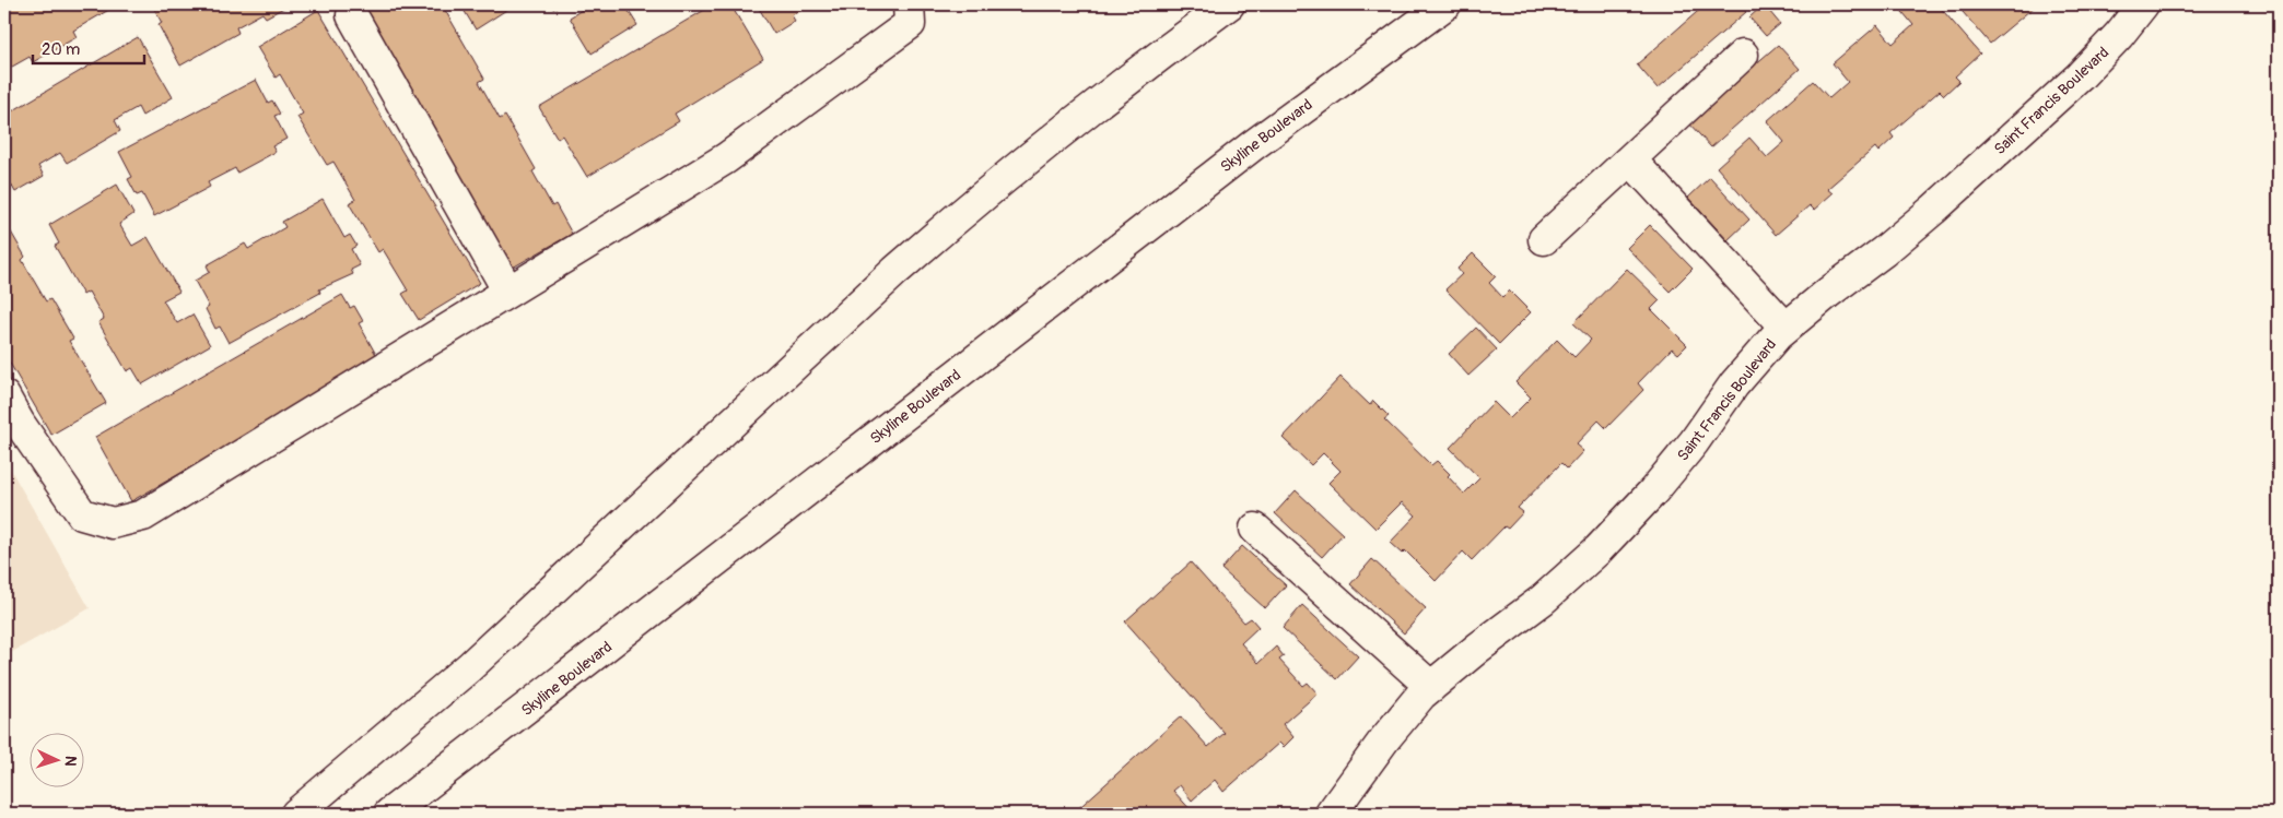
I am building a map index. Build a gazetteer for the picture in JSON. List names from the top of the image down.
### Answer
{
  "streets": {
    "main road": ["Saint Francis Boulevard", "Skyline Boulevard"]
  },
  "scale_bar": "20 m",
  "north": "right"
}
